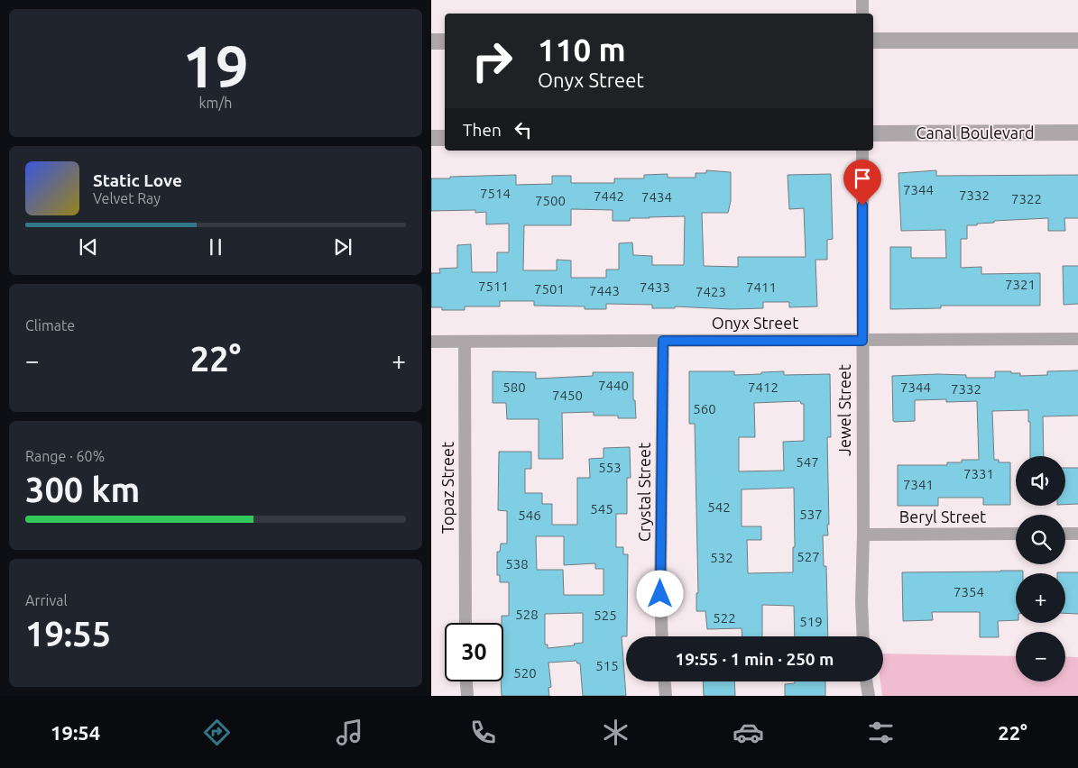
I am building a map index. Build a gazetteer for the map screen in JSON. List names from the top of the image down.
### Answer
{
  "streets": {
    "street": [
      "Canal Boulevard",
      "Onyx Street",
      "Jewel Street",
      "Topaz Street",
      "Crystal Street",
      "Beryl Street"
    ]
  },
  "crossings": [
    ["Onyx Street", "Jewel Street"],
    ["Onyx Street", "Topaz Street"],
    ["Onyx Street", "Crystal Street"],
    ["Jewel Street", "Beryl Street"]
  ],
  "house_numbers": [
    "7344",
    "7514",
    "7332",
    "7442",
    "7434",
    "7322",
    "7500",
    "7321",
    "7511",
    "7433",
    "7411",
    "7501",
    "7443",
    "7423",
    "7440",
    "580",
    "7412",
    "7344",
    "7332",
    "7450",
    "560",
    "547",
    "553",
    "7331",
    "7341",
    "542",
    "545",
    "537",
    "546",
    "527",
    "532",
    "538",
    "7354",
    "528",
    "525",
    "522",
    "519",
    "515",
    "520"
  ],
  "page": {
    "tile": [
      ["19", "km/h"],
      "Climate",
      ["Range · 60%", "300 km"],
      ["Arrival", "19:55"]
    ],
    "turn": ["110 m", "Onyx Street"],
    "then": "Then",
    "song": ["Static Love", "Velvet Ray"],
    "heat": ["−", "22°", "+"],
    "map_buttons": ["+", "−"],
    "limit": "30",
    "trip": "19:55 · 1 min · 250 m",
    "tabs": ["19:54", "22°"]
  }
}
